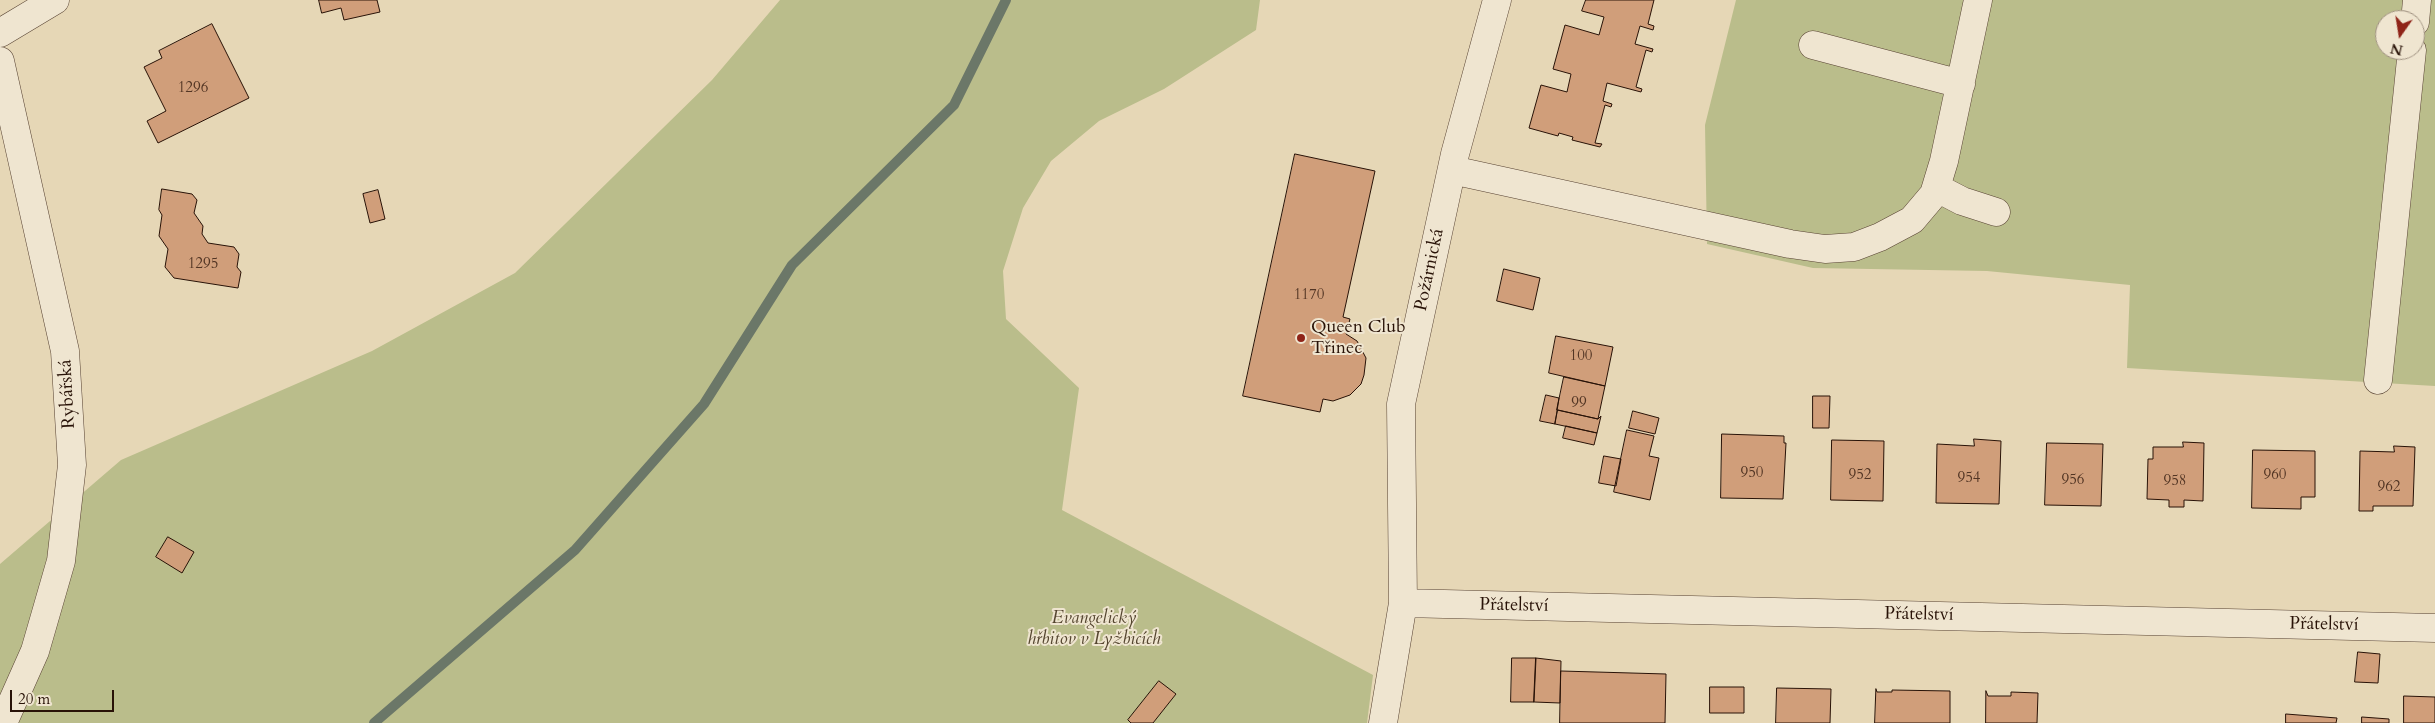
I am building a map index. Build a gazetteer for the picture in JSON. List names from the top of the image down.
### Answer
{
  "streets": {
    "street": ["Požárnická", "Rybářská", "Přátelství"]
  },
  "crossings": [
    ["Požárnická", "Přátelství"]
  ],
  "parks": ["Evangelický hřbitov v Lyžbicích"],
  "places": ["Queen Club Třinec"],
  "house_numbers": [
    "1296",
    "1295",
    "1170",
    "100",
    "99",
    "950",
    "952",
    "960",
    "954",
    "956",
    "958",
    "962"
  ],
  "scale_bar": "20 m",
  "north": "bottom"
}
